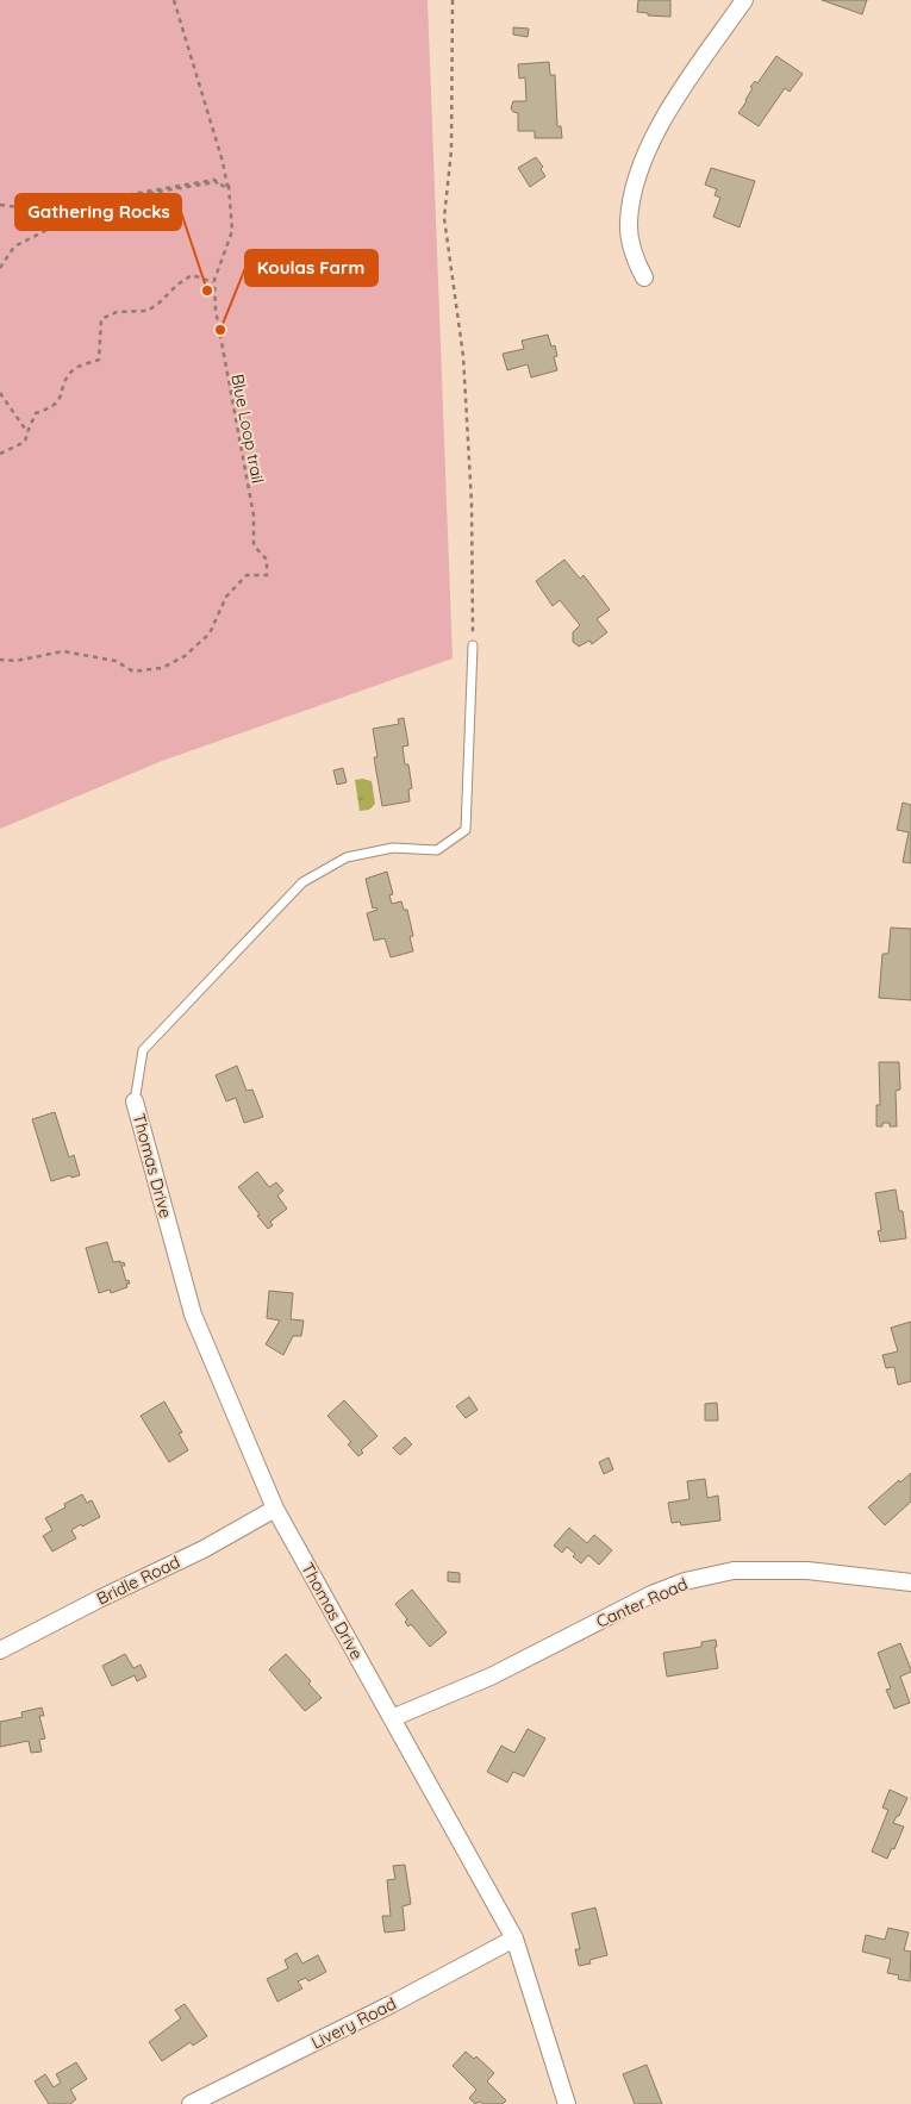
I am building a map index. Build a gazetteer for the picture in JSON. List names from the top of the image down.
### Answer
{
  "streets": {
    "street": [
      "Thomas Drive",
      "Bridle Road",
      "Canter Road",
      "Livery Road"
    ],
    "path": ["Blue Loop trail"]
  },
  "crossings": [
    ["Thomas Drive", "Bridle Road"],
    ["Thomas Drive", "Canter Road"],
    ["Thomas Drive", "Livery Road"]
  ],
  "places": ["Gathering Rocks", "Koulas Farm"]
}
